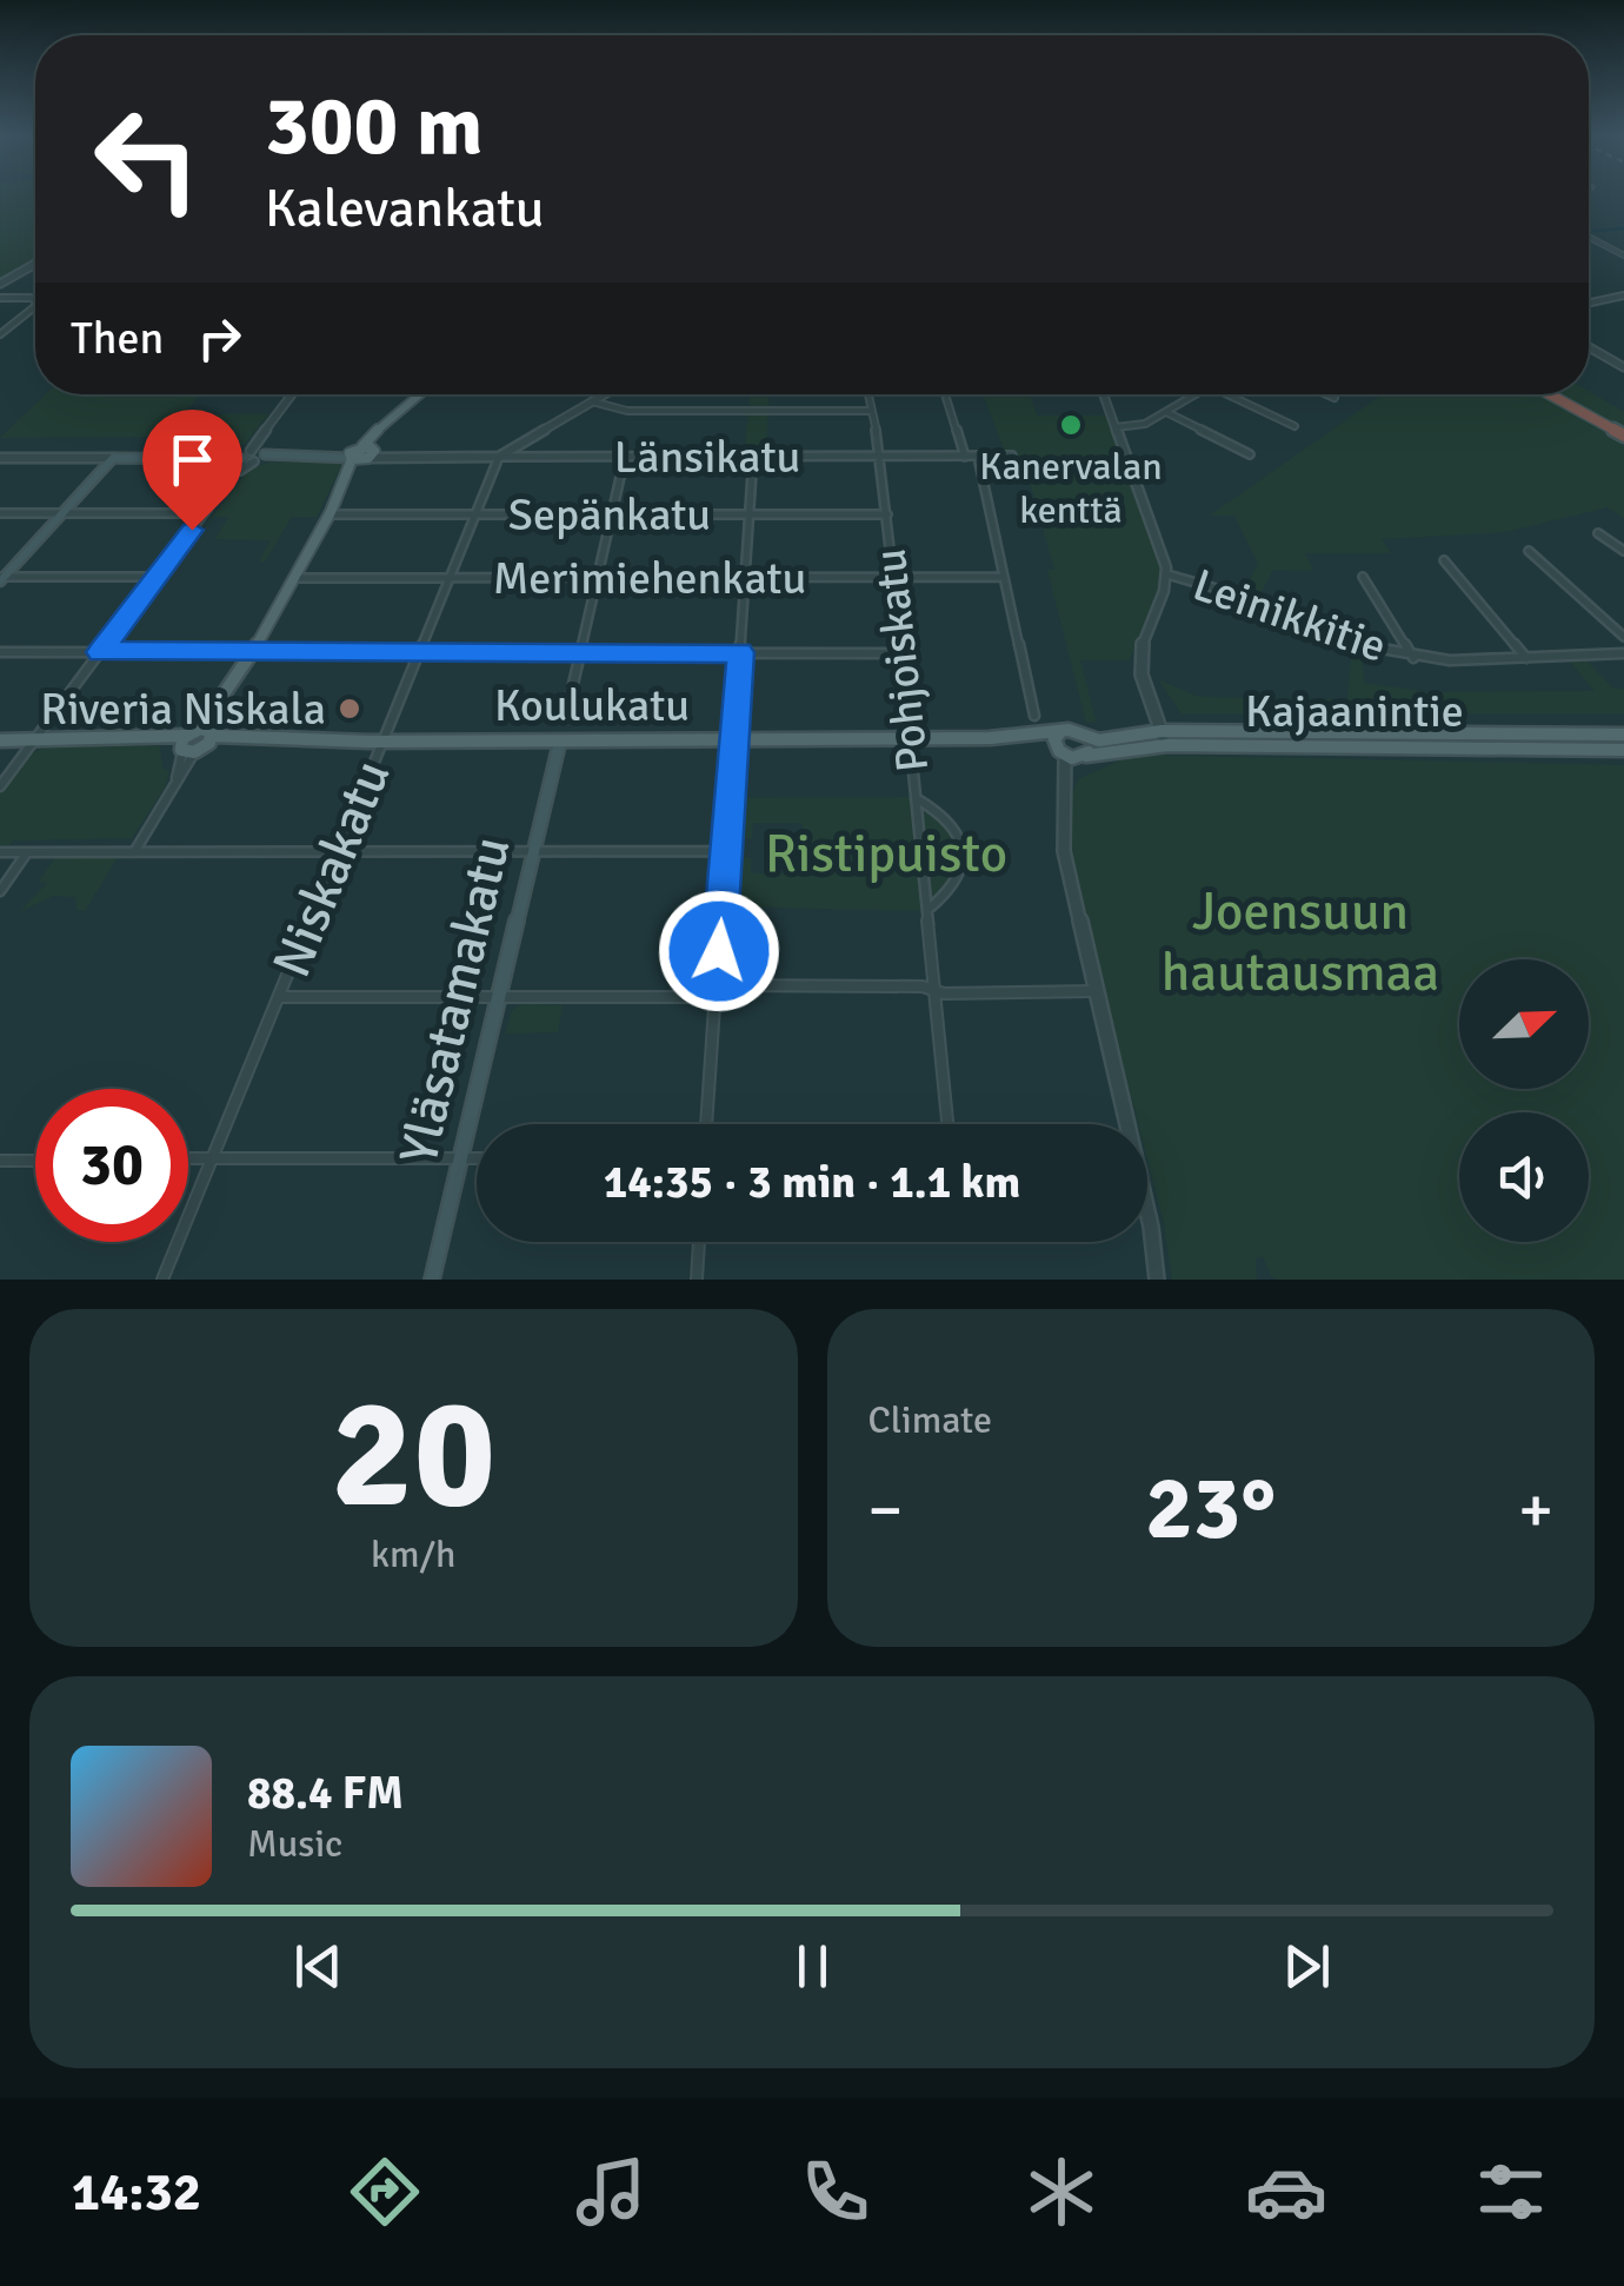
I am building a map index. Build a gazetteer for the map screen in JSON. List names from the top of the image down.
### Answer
{
  "streets": {
    "main road": [
      "Länsikatu",
      "Koulukatu",
      "Kajaanintie",
      "Yläsatamakatu"
    ],
    "street": [
      "Sepänkatu",
      "Merimiehenkatu",
      "Leinikkitie",
      "Pohjoiskatu",
      "Niskakatu"
    ]
  },
  "crossings": [
    ["Länsikatu", "Pohjoiskatu"],
    ["Länsikatu", "Niskakatu"],
    ["Sepänkatu", "Pohjoiskatu"],
    ["Sepänkatu", "Niskakatu"],
    ["Merimiehenkatu", "Pohjoiskatu"],
    ["Merimiehenkatu", "Niskakatu"],
    ["Pohjoiskatu", "Koulukatu"],
    ["Koulukatu", "Kajaanintie"],
    ["Koulukatu", "Niskakatu"],
    ["Koulukatu", "Yläsatamakatu"]
  ],
  "parks": ["Ristipuisto", "Joensuun hautausmaa"],
  "places": ["Kanervalan kenttä", "Riveria Niskala"],
  "north": "top right",
  "page": {
    "turn": ["300 m", "Kalevankatu"],
    "then": "Then",
    "limit": "30",
    "trip": "14:35 · 3 min · 1.1 km",
    "tile": [
      ["20", "km/h"],
      "Climate"
    ],
    "heat": ["−", "23°", "+"],
    "song": ["88.4 FM", "Music"],
    "tabs": "14:32"
  }
}
